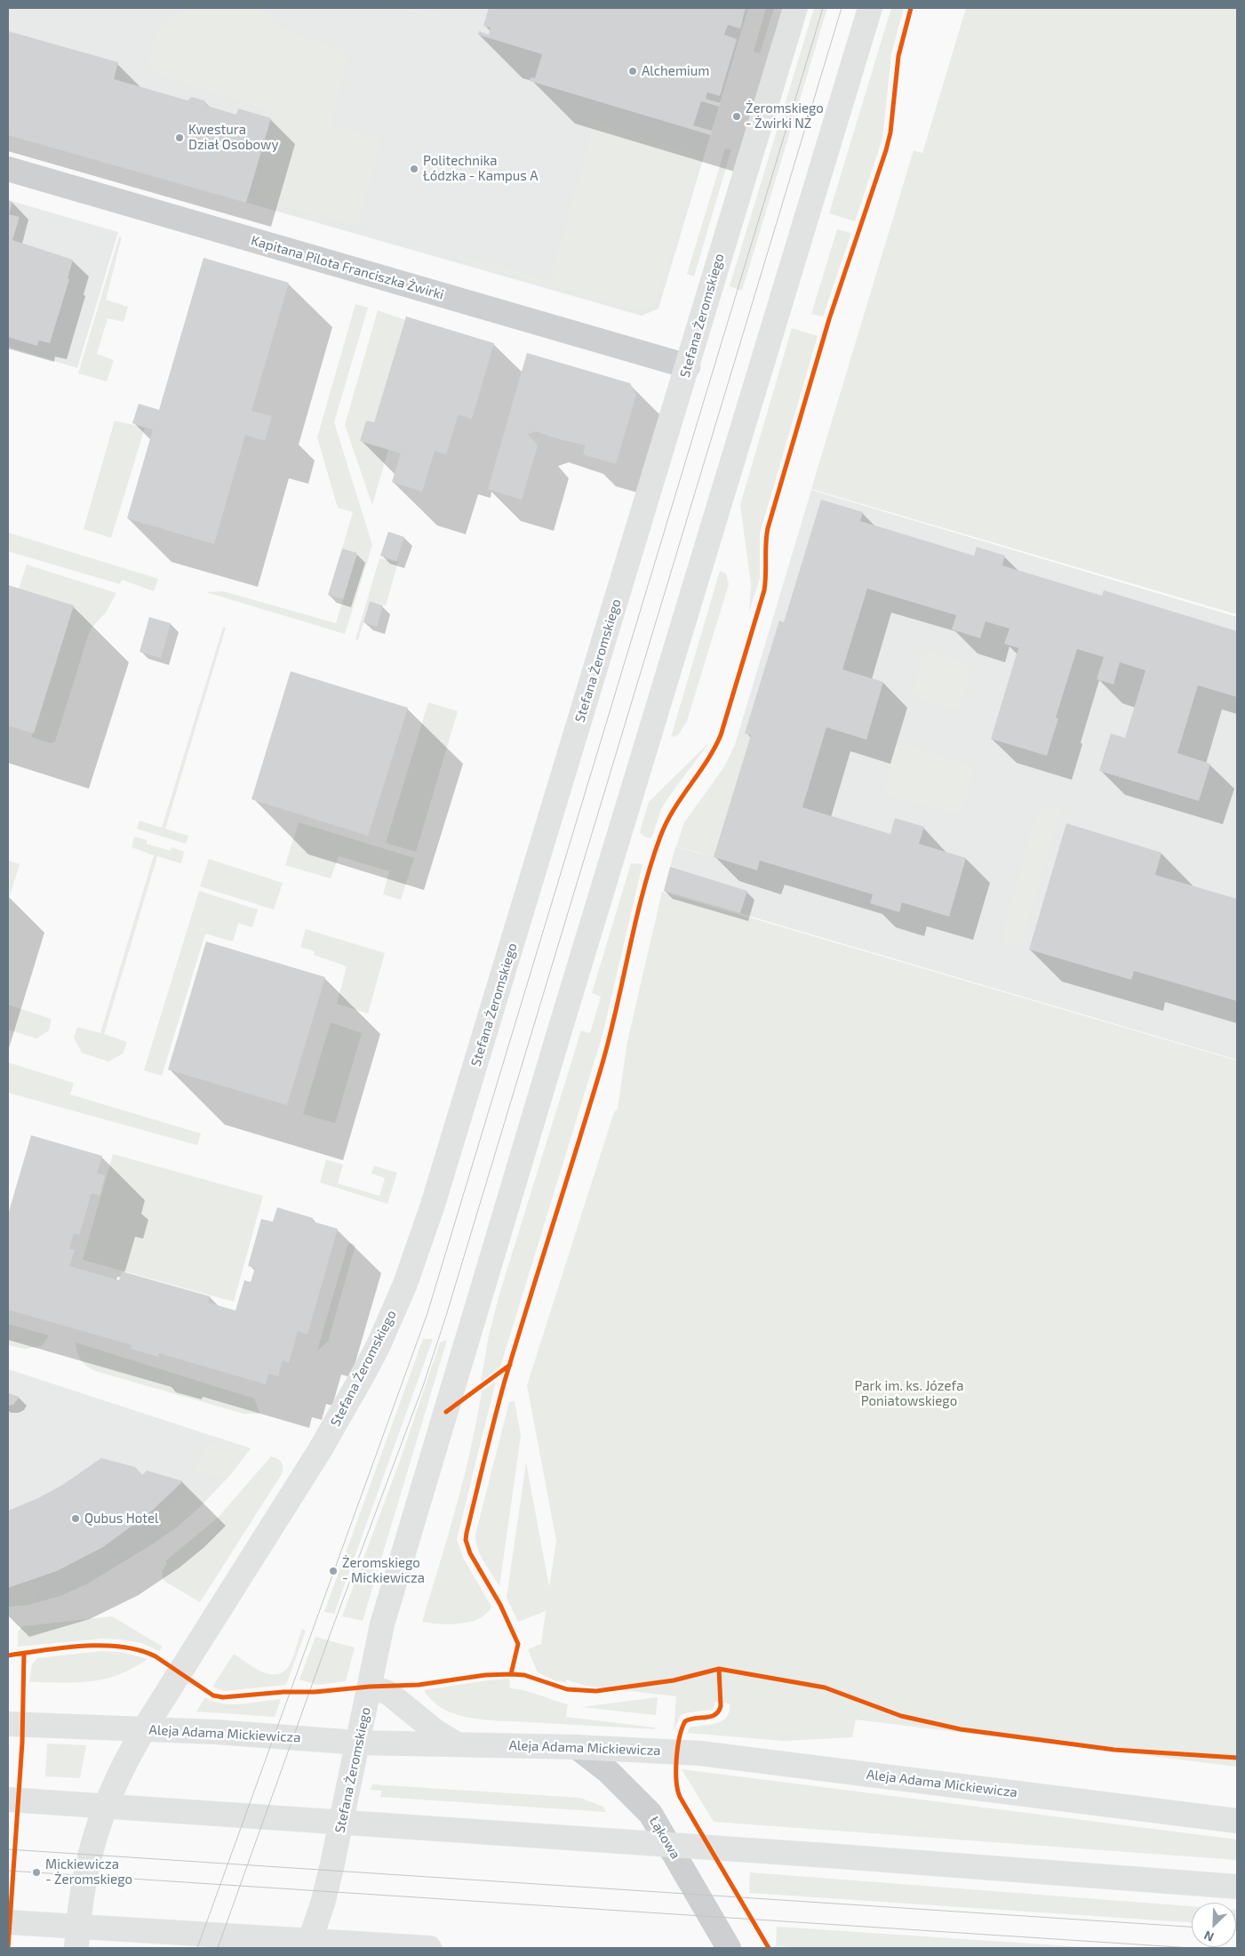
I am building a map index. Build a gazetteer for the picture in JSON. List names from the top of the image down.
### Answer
{
  "streets": {
    "main road": ["Stefana Żeromskiego", "Aleja Adama Mickiewicza"],
    "street": ["Kapitana Pilota Franciszka Żwirki", "Łąkowa"]
  },
  "crossings": [
    ["Kapitana Pilota Franciszka Żwirki", "Stefana Żeromskiego"],
    ["Stefana Żeromskiego", "Aleja Adama Mickiewicza"],
    ["Aleja Adama Mickiewicza", "Łąkowa"]
  ],
  "parks": ["Park im. ks. Józefa Poniatowskiego"],
  "places": [
    "Alchemium",
    "Żeromskiego - Żwirki NŻ",
    "Kwestura Dział Osobowy",
    "Politechnika Łódzka - Kampus A",
    "Qubus Hotel",
    "Żeromskiego - Mickiewicza",
    "Mickiewicza - Żeromskiego"
  ],
  "north": "bottom left"
}
